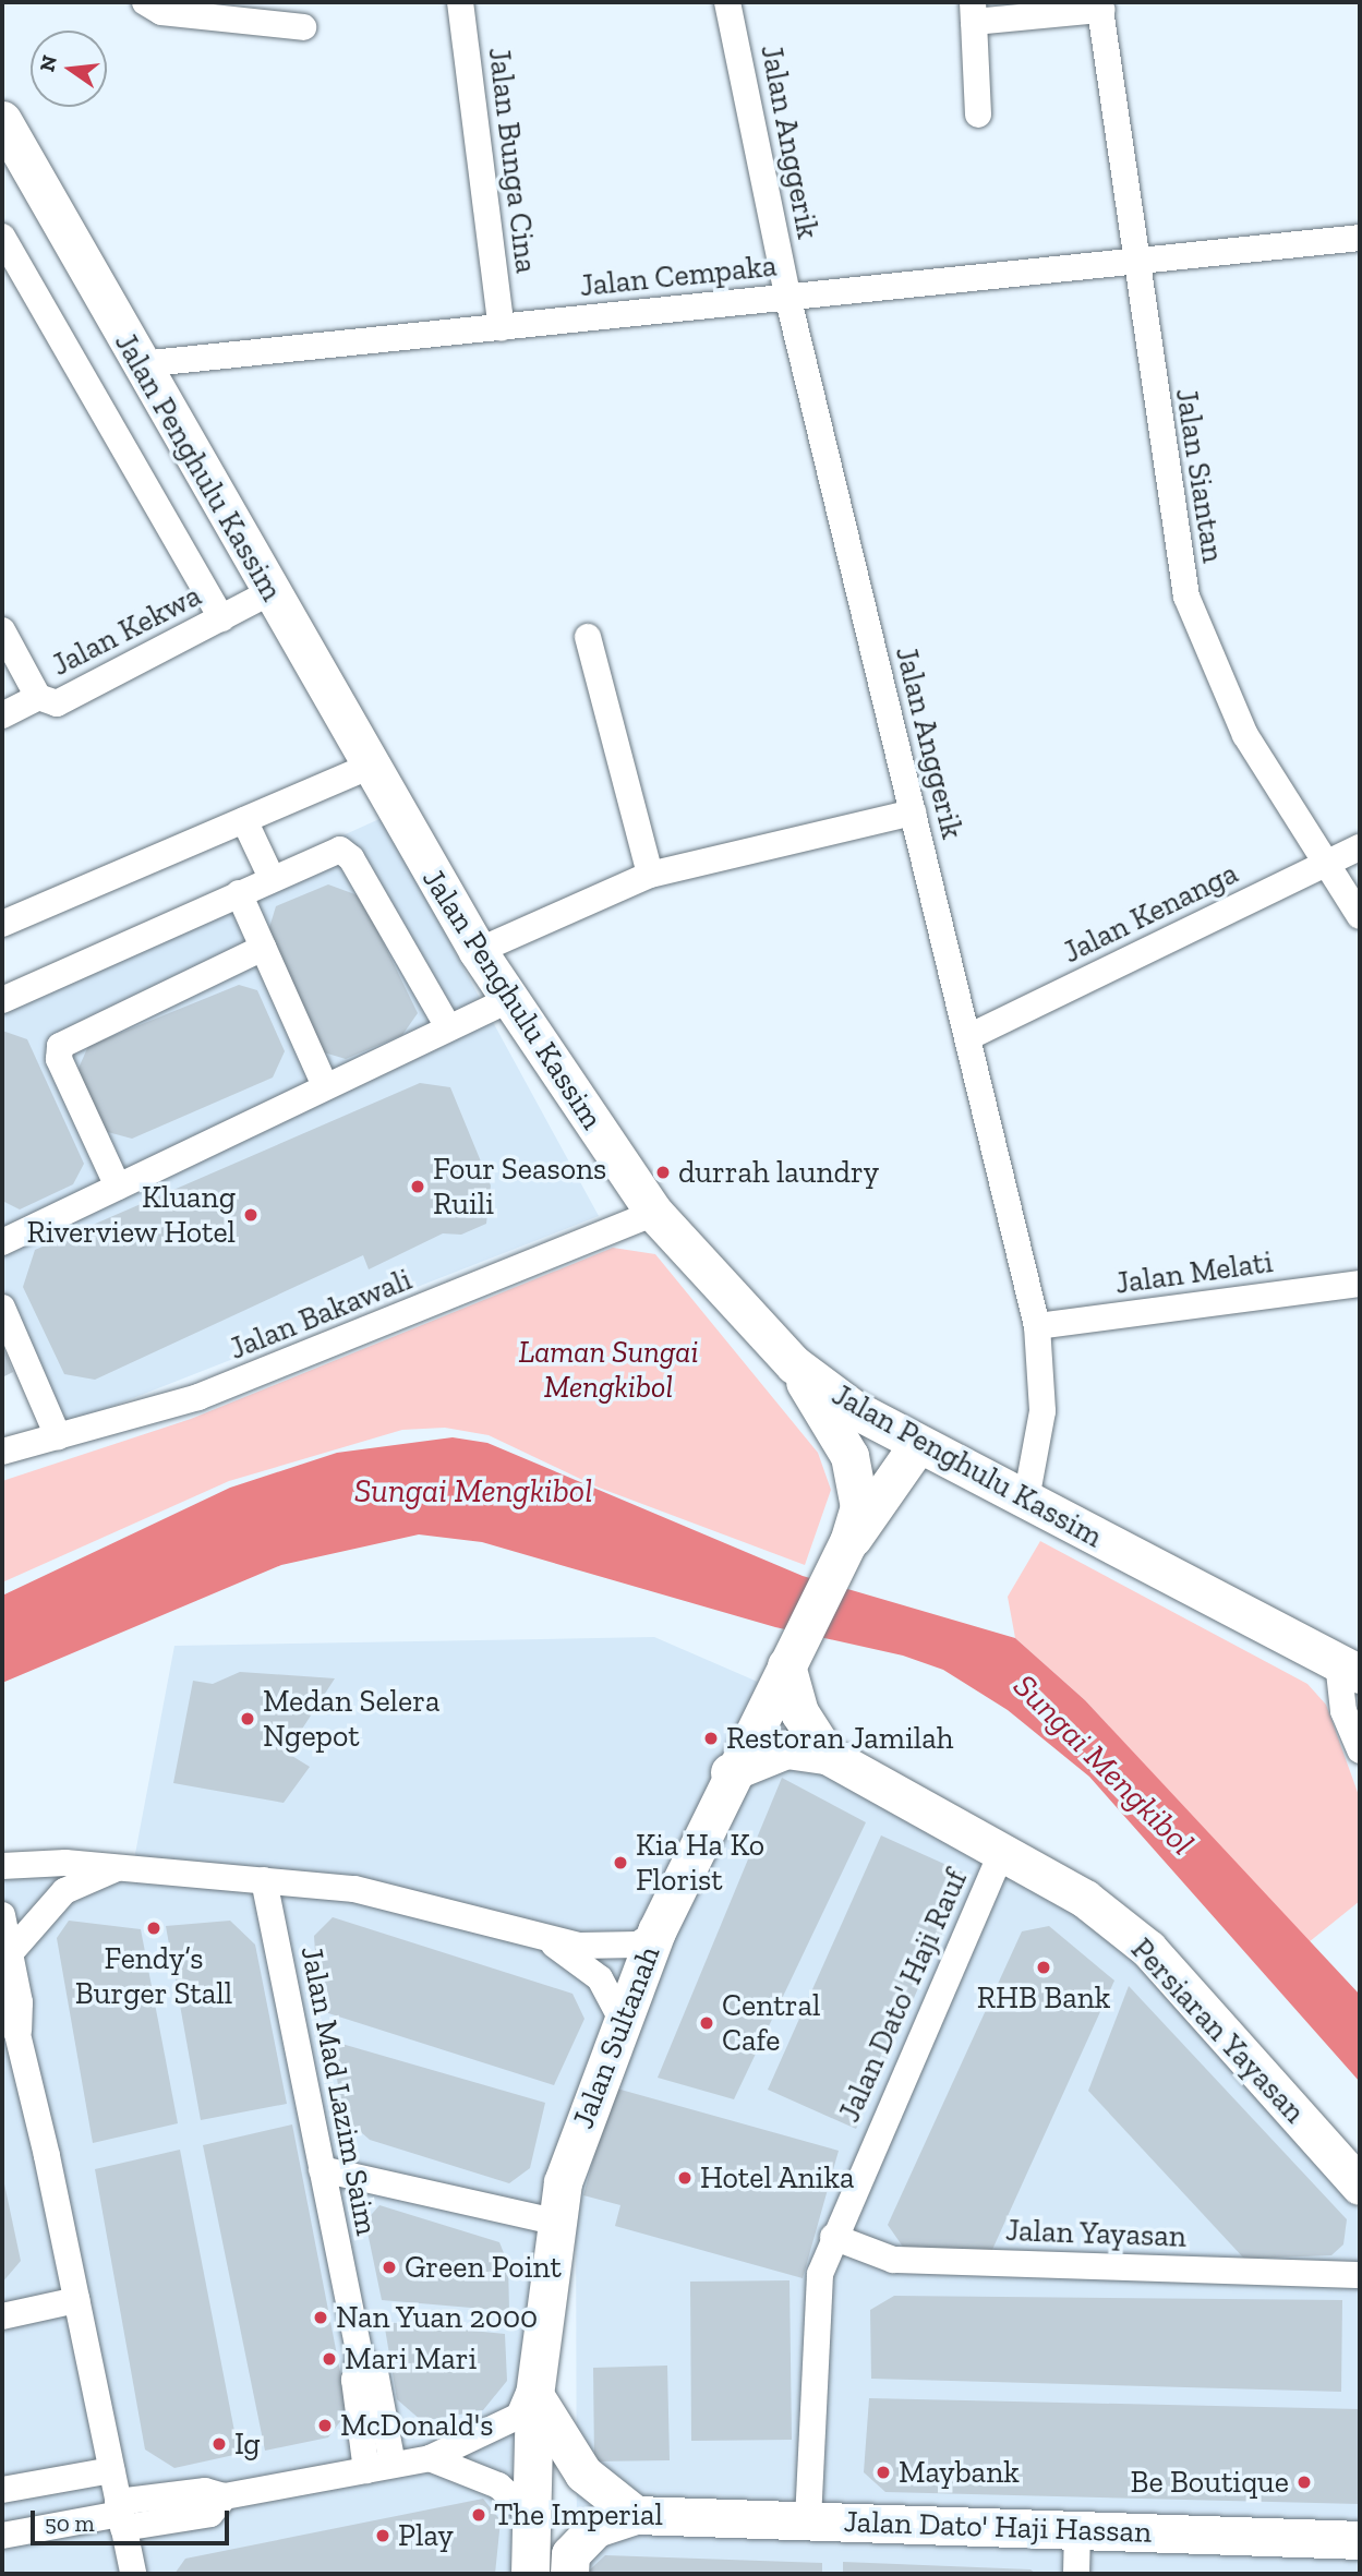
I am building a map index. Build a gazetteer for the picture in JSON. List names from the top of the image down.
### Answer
{
  "streets": {
    "street": [
      "Jalan Anggerik",
      "Jalan Bunga Cina",
      "Jalan Cempaka",
      "Jalan Penghulu Kassim",
      "Jalan Siantan",
      "Jalan Kekwa",
      "Jalan Kenanga",
      "Jalan Melati",
      "Jalan Bakawali",
      "Jalan Dato' Haji Rauf",
      "Persiaran Yayasan",
      "Jalan Sultanah",
      "Jalan Mad Lazim Saim",
      "Jalan Yayasan",
      "Jalan Dato' Haji Hassan"
    ]
  },
  "crossings": [
    ["Jalan Anggerik", "Jalan Cempaka"],
    ["Jalan Anggerik", "Jalan Penghulu Kassim"],
    ["Jalan Anggerik", "Jalan Kenanga"],
    ["Jalan Anggerik", "Jalan Melati"],
    ["Jalan Bunga Cina", "Jalan Cempaka"],
    ["Jalan Cempaka", "Jalan Penghulu Kassim"],
    ["Jalan Cempaka", "Jalan Siantan"],
    ["Jalan Penghulu Kassim", "Jalan Kekwa"],
    ["Jalan Penghulu Kassim", "Jalan Bakawali"],
    ["Jalan Penghulu Kassim", "Jalan Sultanah"],
    ["Jalan Siantan", "Jalan Kenanga"],
    ["Jalan Dato' Haji Rauf", "Persiaran Yayasan"],
    ["Jalan Dato' Haji Rauf", "Jalan Yayasan"],
    ["Jalan Dato' Haji Rauf", "Jalan Dato' Haji Hassan"],
    ["Persiaran Yayasan", "Jalan Sultanah"]
  ],
  "water": ["Sungai Mengkibol"],
  "parks": ["Laman Sungai Mengkibol"],
  "places": [
    "durrah laundry",
    "Four Seasons Ruili",
    "Kluang Riverview Hotel",
    "Medan Selera Ngepot",
    "Restoran Jamilah",
    "Kia Ha Ko Florist",
    "Fendy’s Burger Stall",
    "RHB Bank",
    "Central Cafe",
    "Hotel Anika",
    "Green Point",
    "Nan Yuan 2000",
    "Mari Mari",
    "McDonald's",
    "Ig",
    "Maybank",
    "Be Boutique",
    "The Imperial",
    "Play"
  ],
  "scale_bar": "50 m",
  "north": "left"
}
